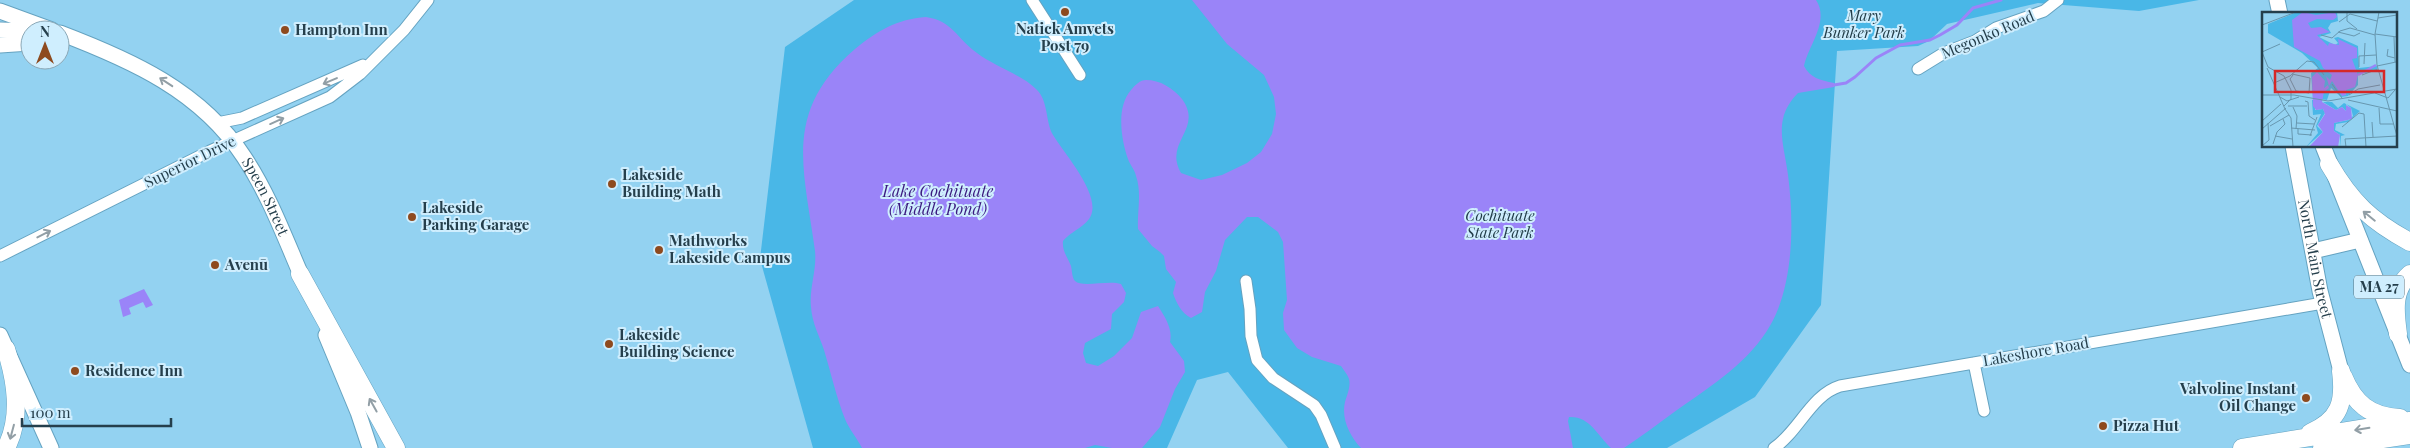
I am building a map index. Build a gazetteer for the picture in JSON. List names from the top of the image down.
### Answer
{
  "streets": {
    "main road": ["Speen Street", "North Main Street", "MA 27"],
    "street": ["Megonko Road", "Superior Drive", "Lakeshore Road"]
  },
  "crossings": [
    ["Superior Drive", "Speen Street"],
    ["North Main Street", "Lakeshore Road"]
  ],
  "water": ["Lake Cochituate (Middle Pond)"],
  "parks": ["Mary Bunker Park", "Cochituate State Park"],
  "places": [
    "Natick Amvets Post 79",
    "Hampton Inn",
    "Lakeside Building Math",
    "Lakeside Parking Garage",
    "Mathworks Lakeside Campus",
    "Avenū",
    "Lakeside Building Science",
    "Residence Inn",
    "Valvoline Instant Oil Change",
    "Pizza Hut"
  ],
  "scale_bar": "100 m",
  "north": "top"
}
